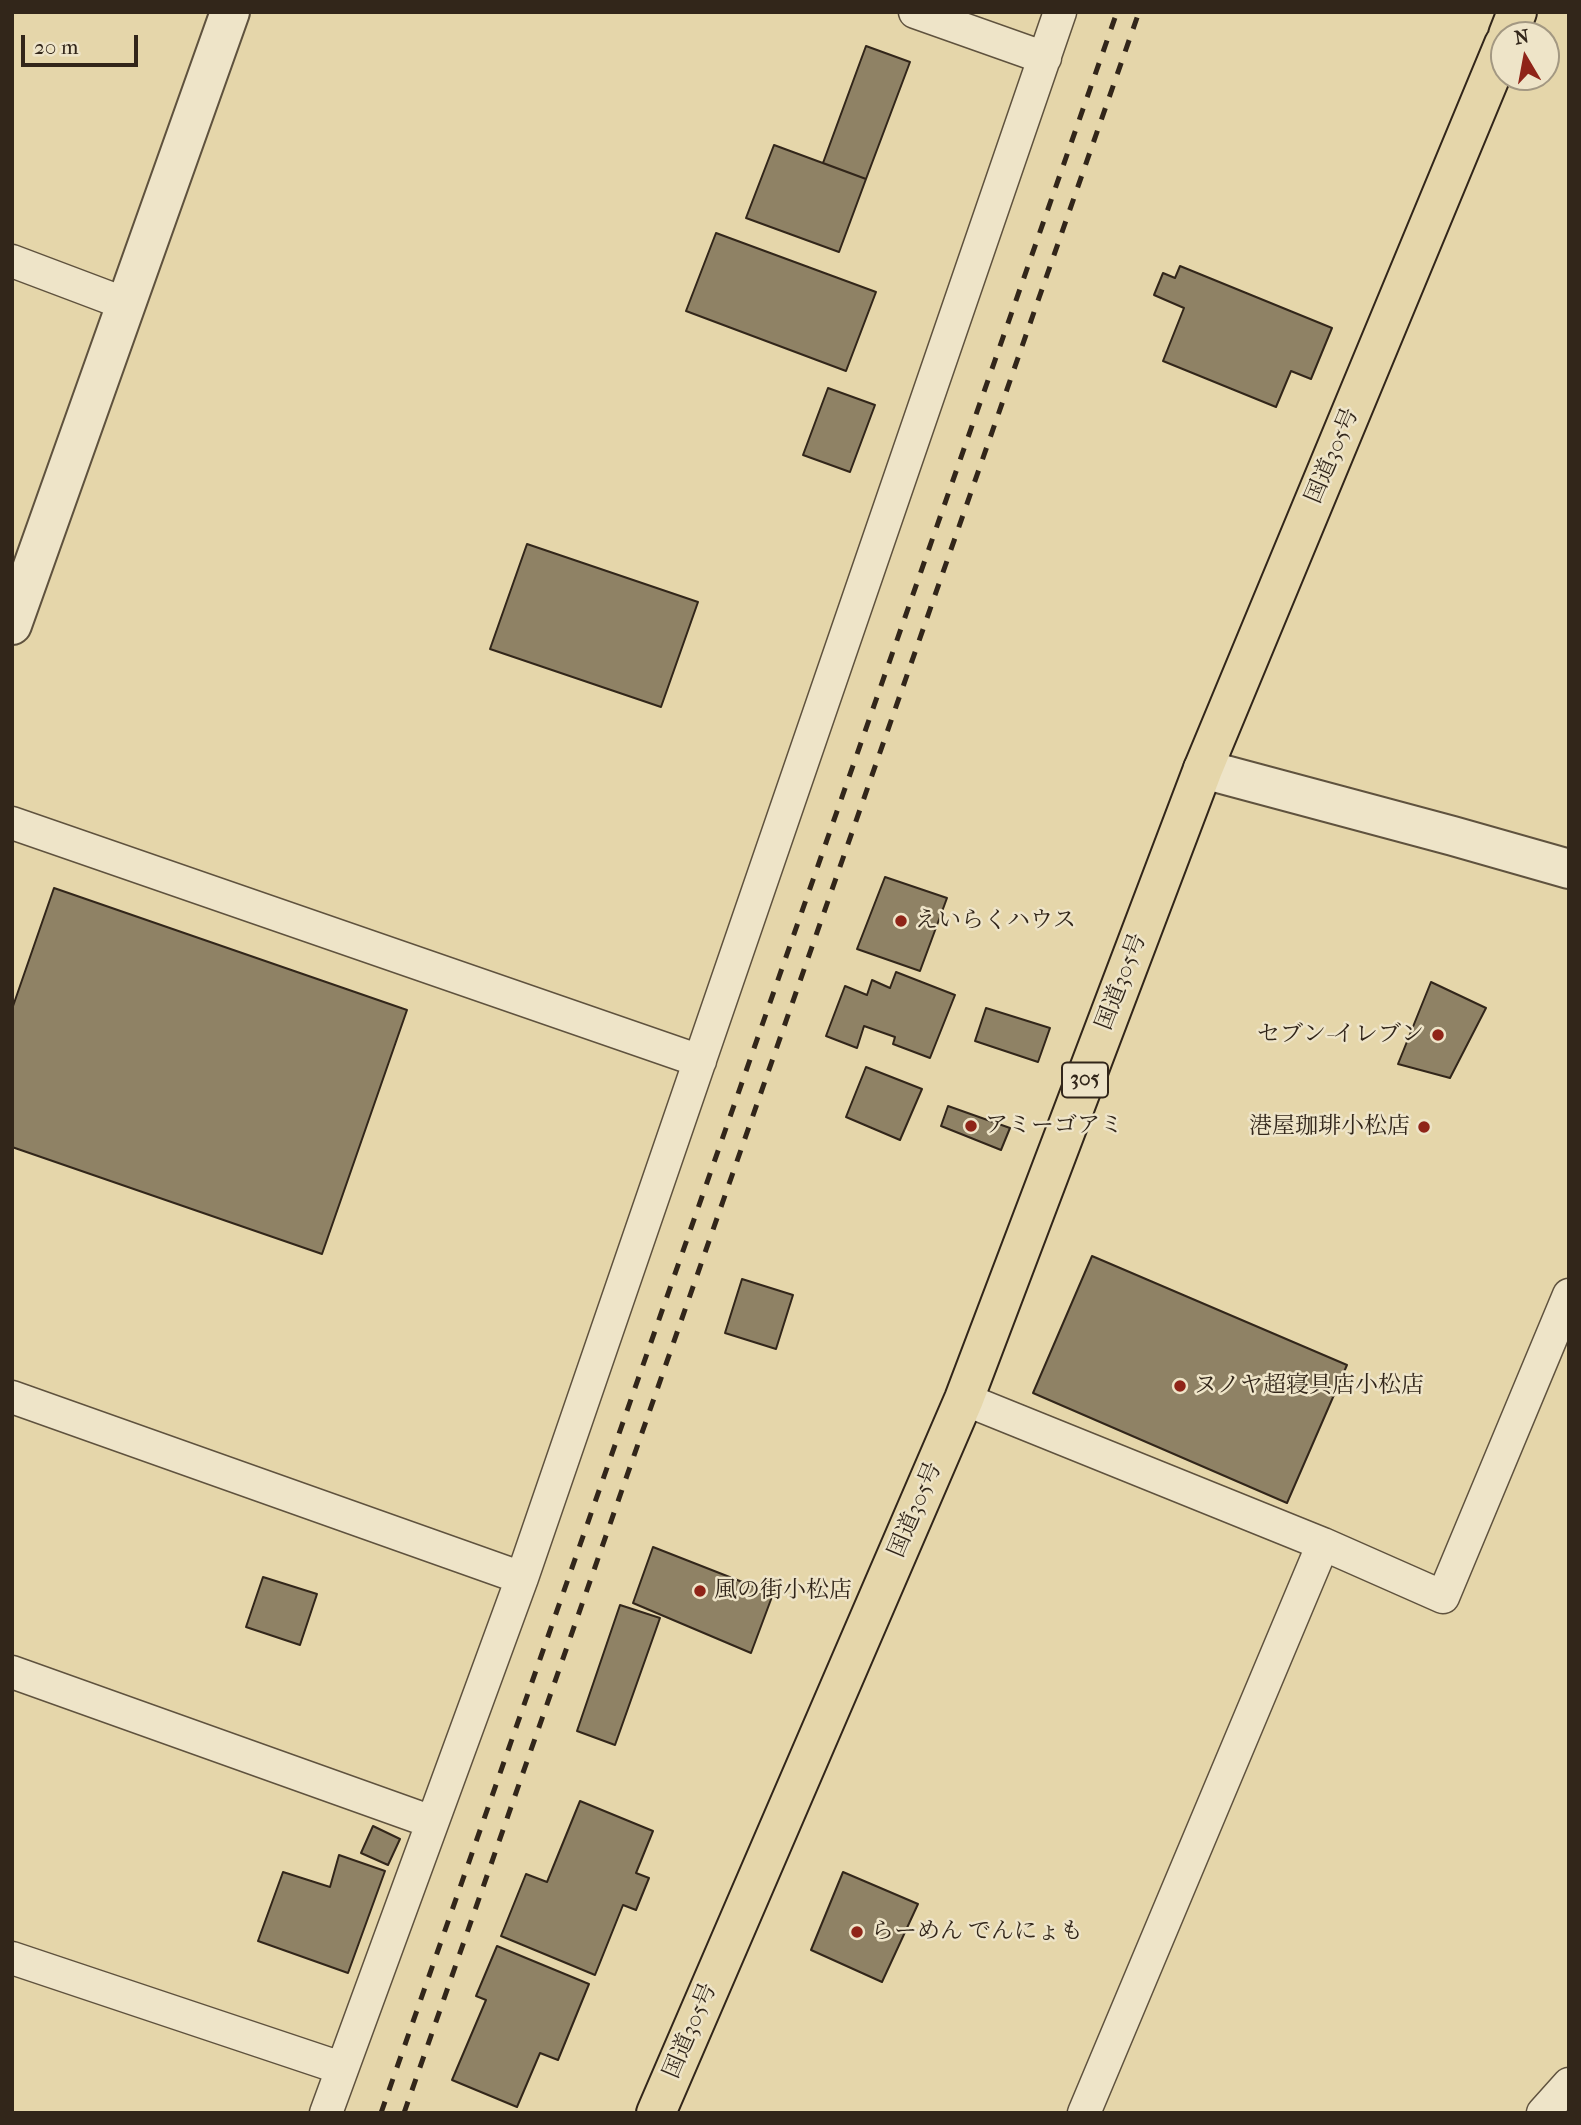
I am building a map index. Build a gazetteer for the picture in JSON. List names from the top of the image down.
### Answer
{
  "streets": {
    "highway": ["国道305号", "305"]
  },
  "places": [
    "えいらくハウス",
    "セブン-イレブン",
    "アミーゴアミ",
    "港屋珈琲小松店",
    "ヌノヤ超寝具店小松店",
    "風の街小松店",
    "らーめん でんにょも"
  ],
  "scale_bar": "20 m",
  "north": "top"
}
